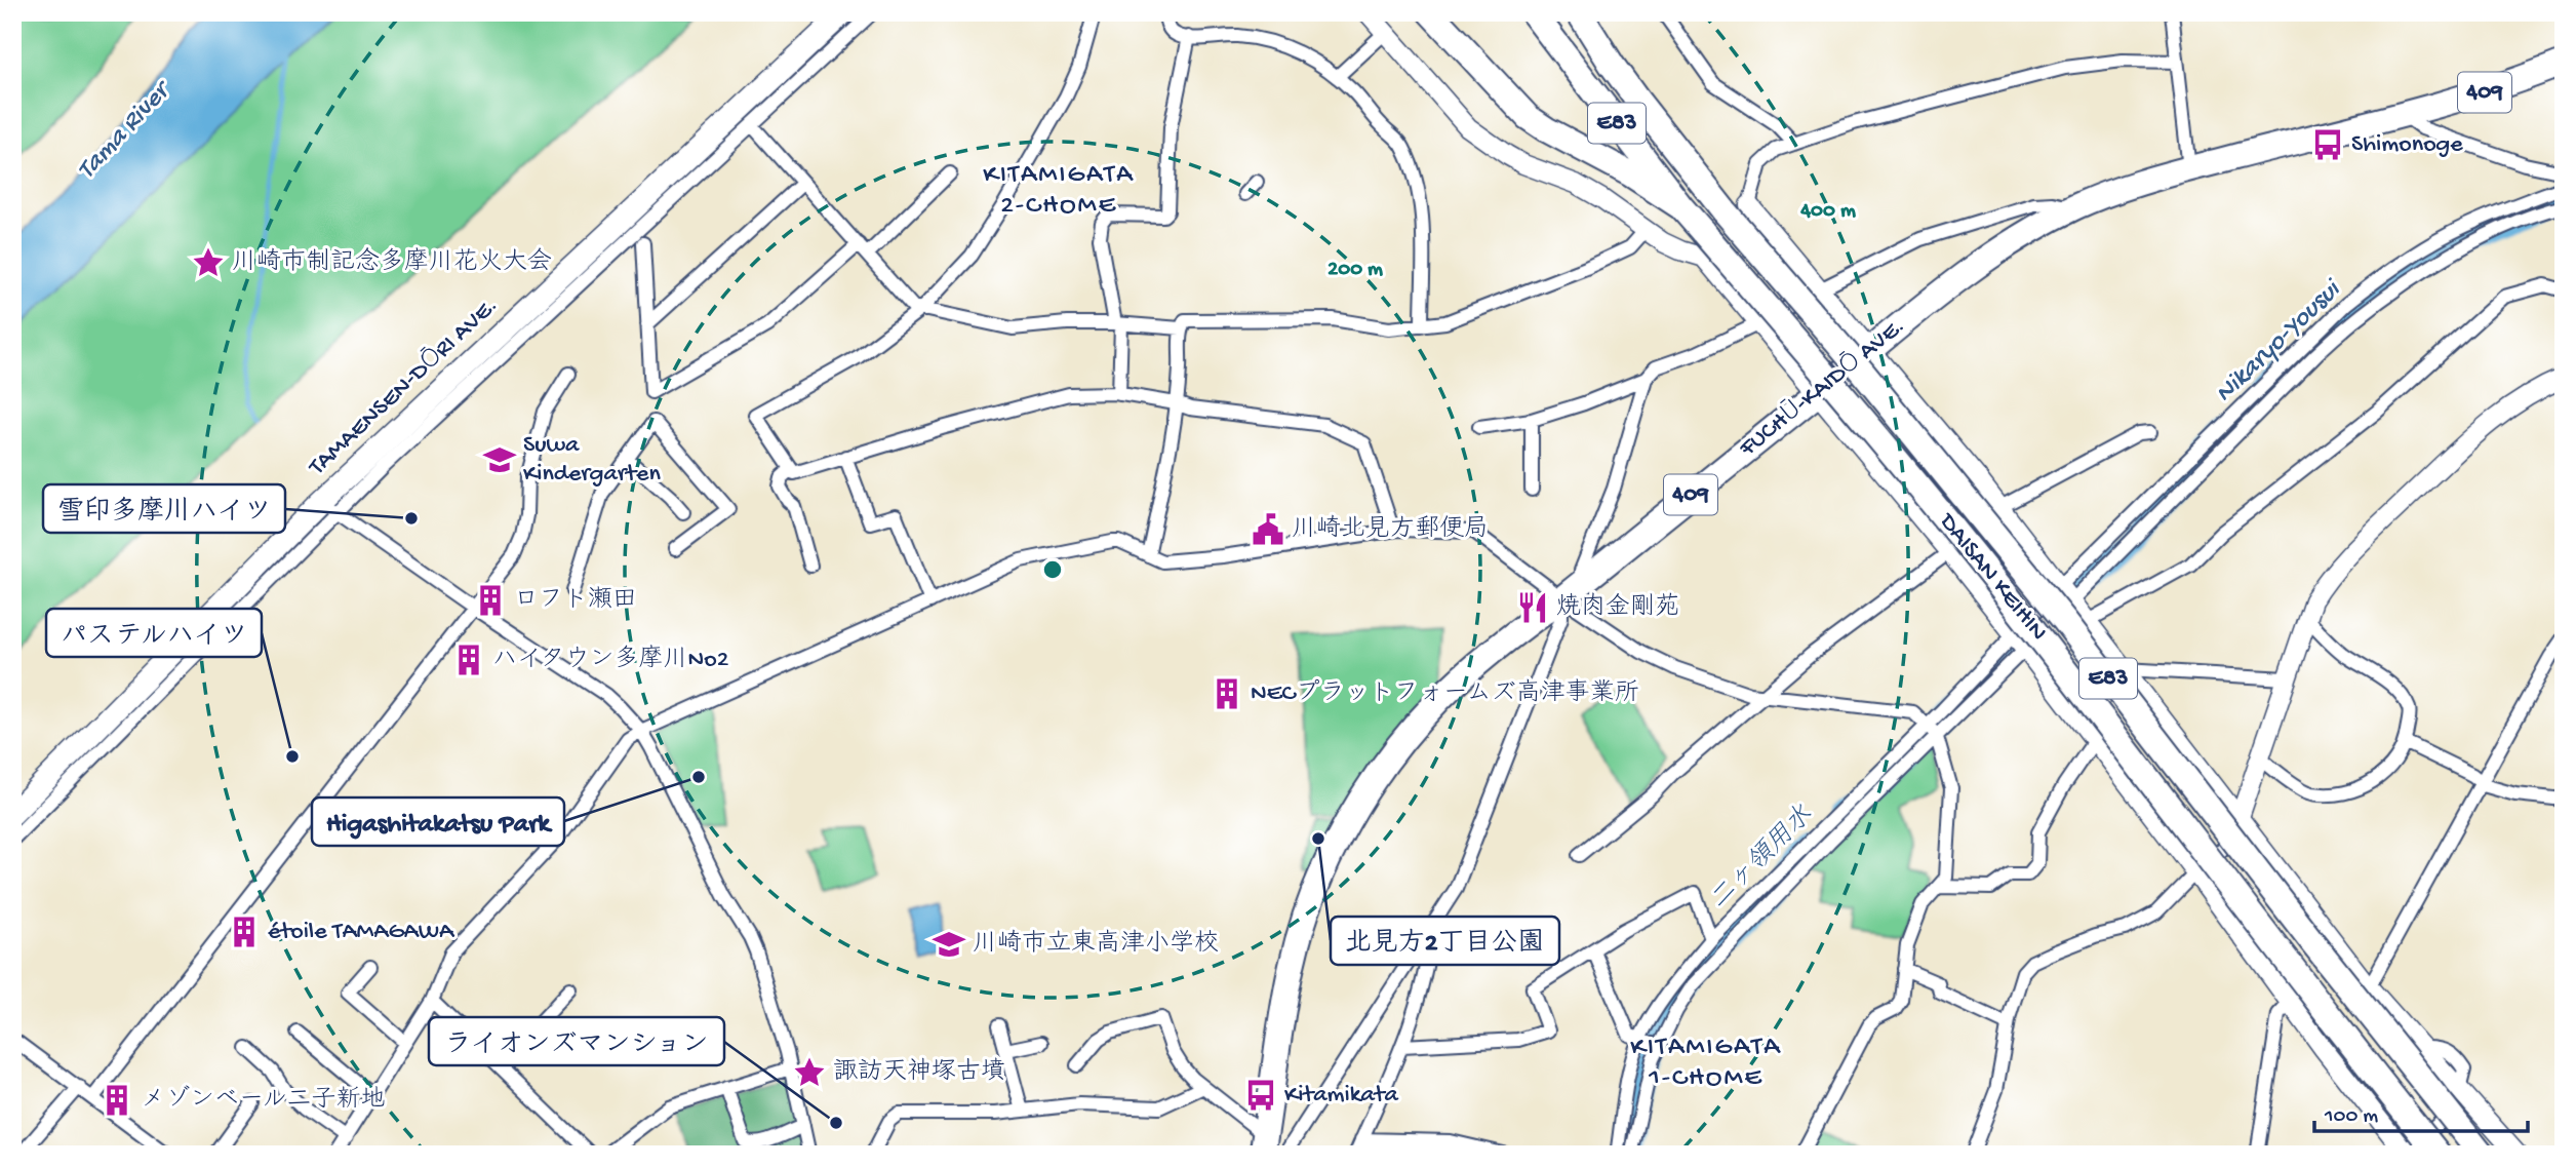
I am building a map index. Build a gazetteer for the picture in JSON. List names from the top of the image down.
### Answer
{
  "streets": {
    "highway": [
      "409",
      "E83",
      "FUCHŪ-KAIDŌ AVE.",
      "DAISAN KEIHIN"
    ],
    "main road": ["TAMAENSEN-DŌRI AVE."]
  },
  "districts": ["KITAMIGATA 2-CHOME", "KITAMIGATA 1-CHOME"],
  "water": ["Tama River", "Nikaryo-Yousui", "二ヶ領用水"],
  "places": {
    "bus stop": ["Shimonoge", "Kitamikata"],
    "place": ["川崎市制記念多摩川花火大会", "諏訪天神塚古墳"],
    "school or university": ["Suwa Kindergarten", "川崎市立東高津小学校"],
    "other": [
      "雪印多摩川ハイツ",
      "パステルハイツ",
      "Higashitakatsu Park",
      "北見方2丁目公園",
      "ライオンズマンション"
    ],
    "public building": ["川崎北見方郵便局"],
    "building": [
      "ロフト瀬田",
      "ハイタウン多摩川No2",
      "NECプラットフォームズ高津事業所",
      "étoile TAMAGAWA",
      "メゾンベール二子新地"
    ],
    "restaurant": ["焼肉金剛苑"]
  },
  "scale_bar": "100 m",
  "rings": ["400 m", "200 m"]
}
